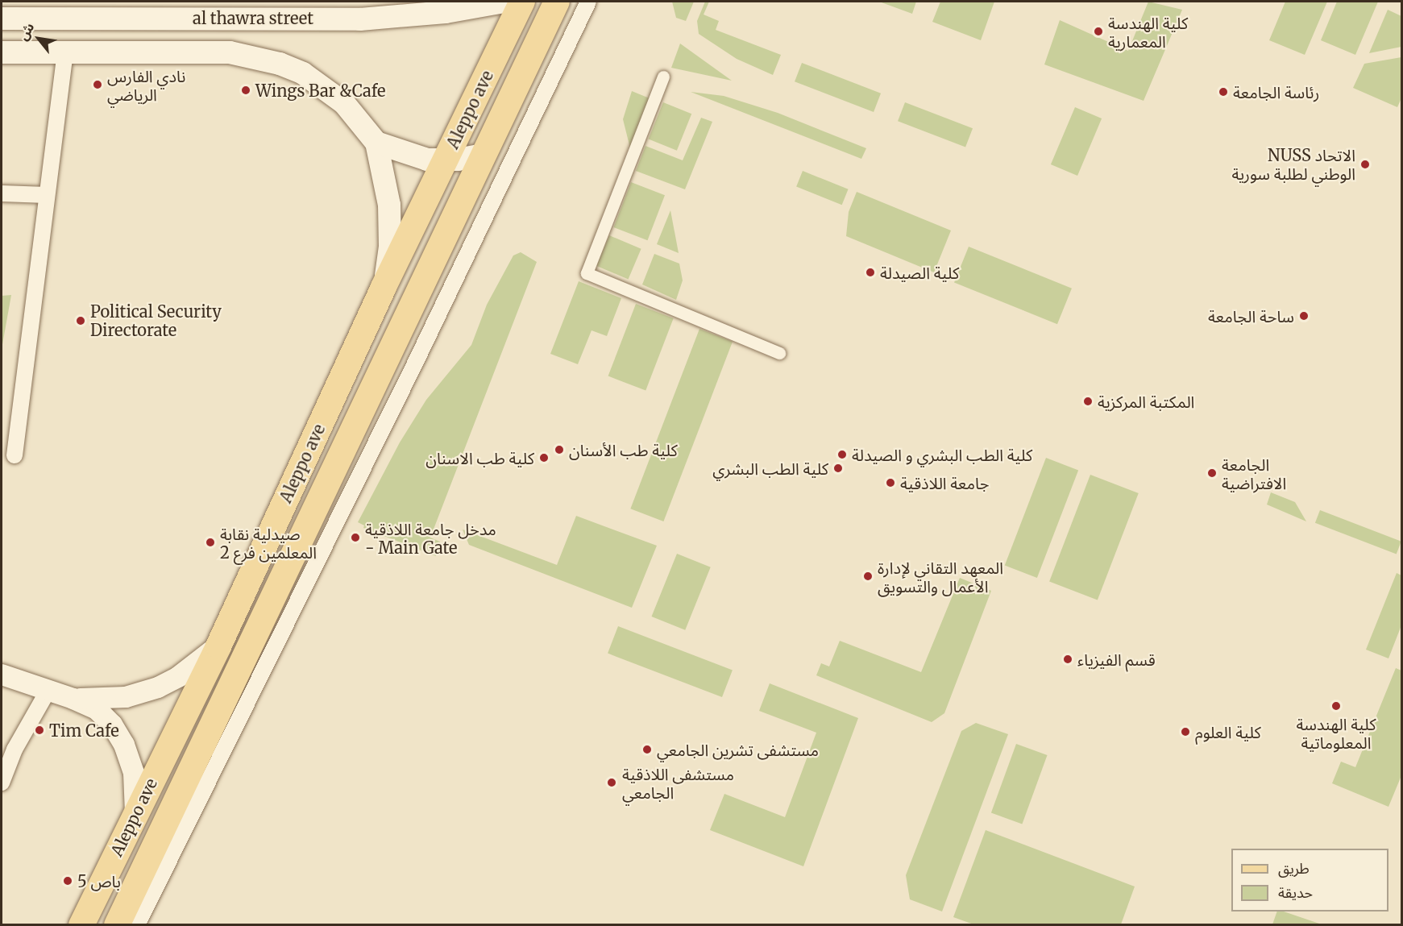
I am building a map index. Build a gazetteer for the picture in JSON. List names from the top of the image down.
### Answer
{
  "streets": {
    "main road": ["al thawra street", "Aleppo ave"]
  },
  "places": [
    "كلية الهندسة المعمارية",
    "نادي الفارس الرياضي",
    "Wings Bar &Cafe",
    "رئاسة الجامعة",
    "NUSS الاتحاد الوطني لطلبة سورية",
    "كلية الصيدلة",
    "ساحة الجامعة",
    "Political Security Directorate",
    "المكتبة المركزية",
    "كلية طب الأسنان",
    "كلية الطب البشري و الصيدلة",
    "كلية طب الاسنان",
    "كلية الطب البشري",
    "الجامعة الافتراضية",
    "جامعة اللاذقية",
    "مدخل جامعة اللاذقية - Main Gate",
    "صيدلية نقابة المعلمين فرع 2",
    "المعهد التقاني لإدارة الأعمال والتسويق",
    "قسم الفيزياء",
    "كلية الهندسة المعلوماتية",
    "Tim Cafe",
    "كلية العلوم",
    "مستشفى تشرين الجامعي",
    "مستشفى اللاذقية الجامعي",
    "باص 5"
  ],
  "legend": ["طريق", "حديقة"],
  "north": "top left"
}
